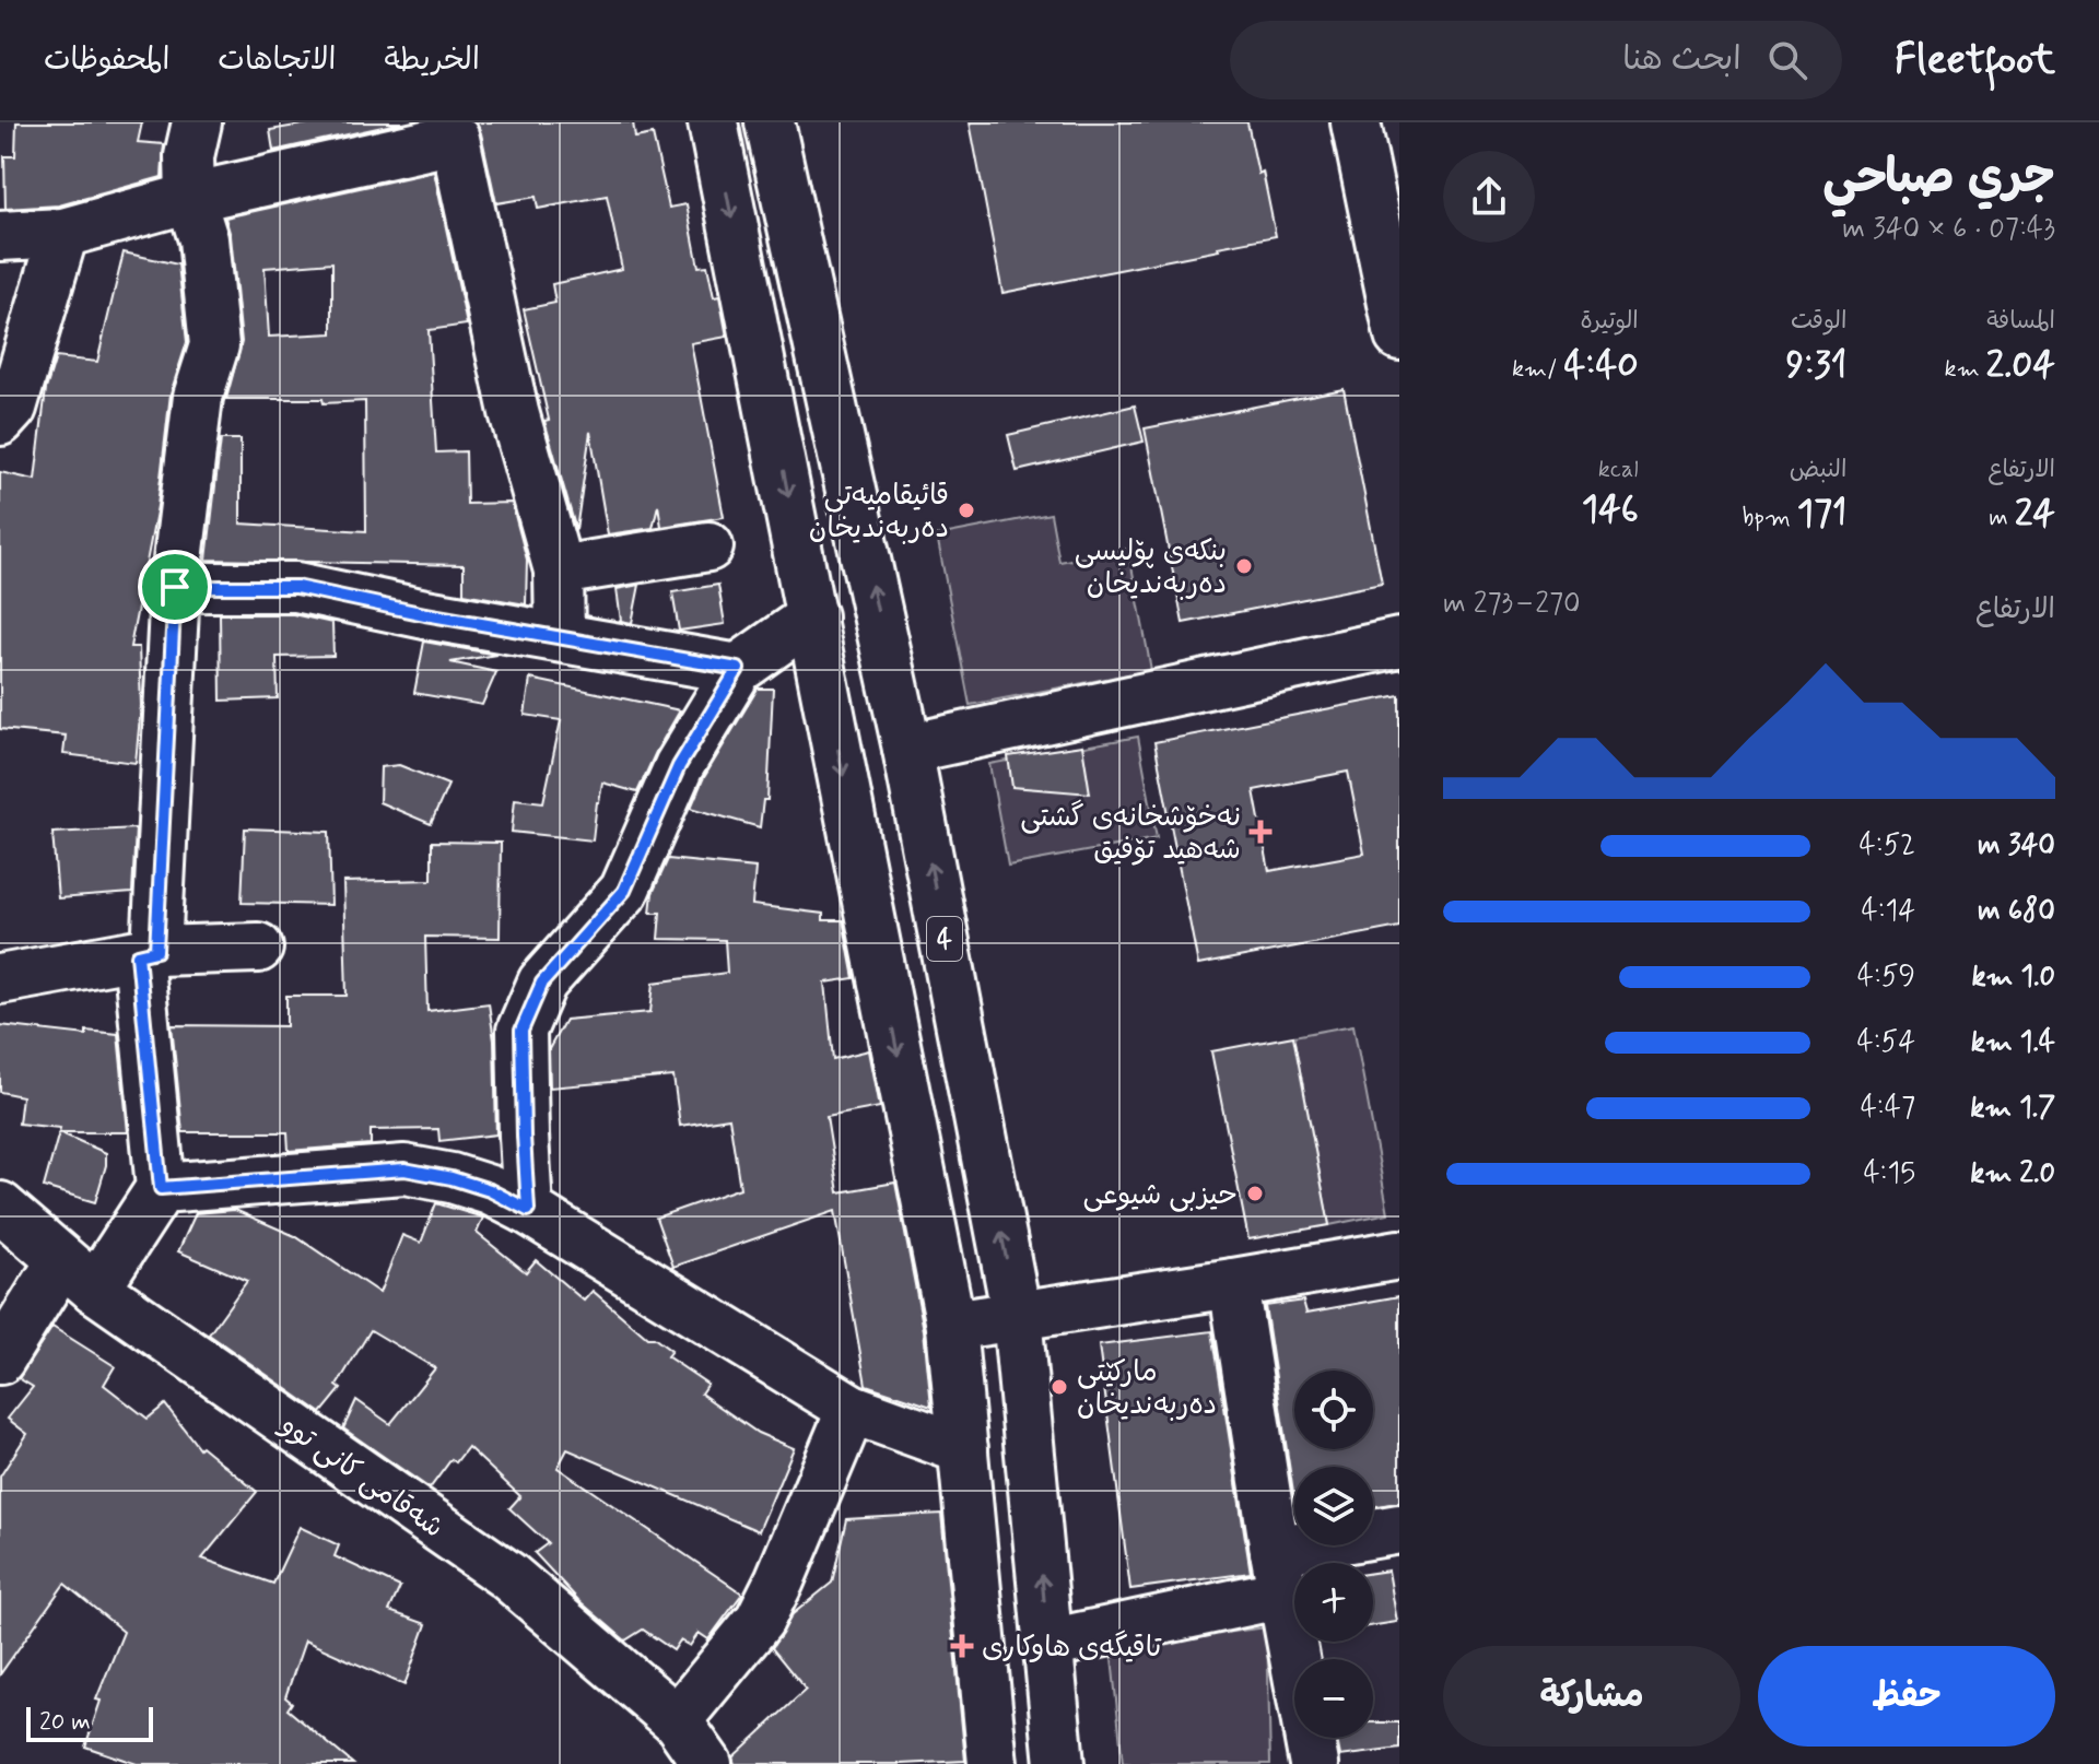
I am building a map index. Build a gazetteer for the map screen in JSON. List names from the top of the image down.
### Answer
{
  "streets": {
    "main road": ["4", "شەقامی کانی توو"]
  },
  "places": {
    "other": [
      "قائیقامیەتی دەربەندیخان",
      "بنکەی پۆلیسی دەربەندیخان",
      "حیزبی شیوعی",
      "مارکێتی دەربەندیخان"
    ],
    "health": ["نەخۆشخانەی گشتی شەهید تۆفیق", "تاقیگەی هاوکاری"]
  },
  "scale_bar": "20 m",
  "page": {
    "header": "Fleetfoot",
    "search": "ابحث هنا",
    "nav": ["الخريطة", "الاتجاهات", "المحفوظات"],
    "heading": ["جري صباحي", "07:43 · 6 × 340 m"],
    "stats": [
      ["المسافة", "2.04 km"],
      ["الوقت", "9:31"],
      ["الوتيرة", "4:40 /km"],
      ["الارتفاع", "24 m"],
      ["النبض", "171 bpm"],
      ["kcal", "146"]
    ],
    "chart": ["الارتفاع", "270–273 m"],
    "list": [
      {
        "name": "340 m",
        "note": "4:52"
      },
      {
        "name": "680 m",
        "note": "4:14"
      },
      {
        "name": "1.0 km",
        "note": "4:59"
      },
      {
        "name": "1.4 km",
        "note": "4:54"
      },
      {
        "name": "1.7 km",
        "note": "4:47"
      },
      {
        "name": "2.0 km",
        "note": "4:15"
      }
    ],
    "map_buttons": ["+", "−"],
    "buttons": ["حفظ", "مشاركة"],
    "scale": "20 m"
  }
}
